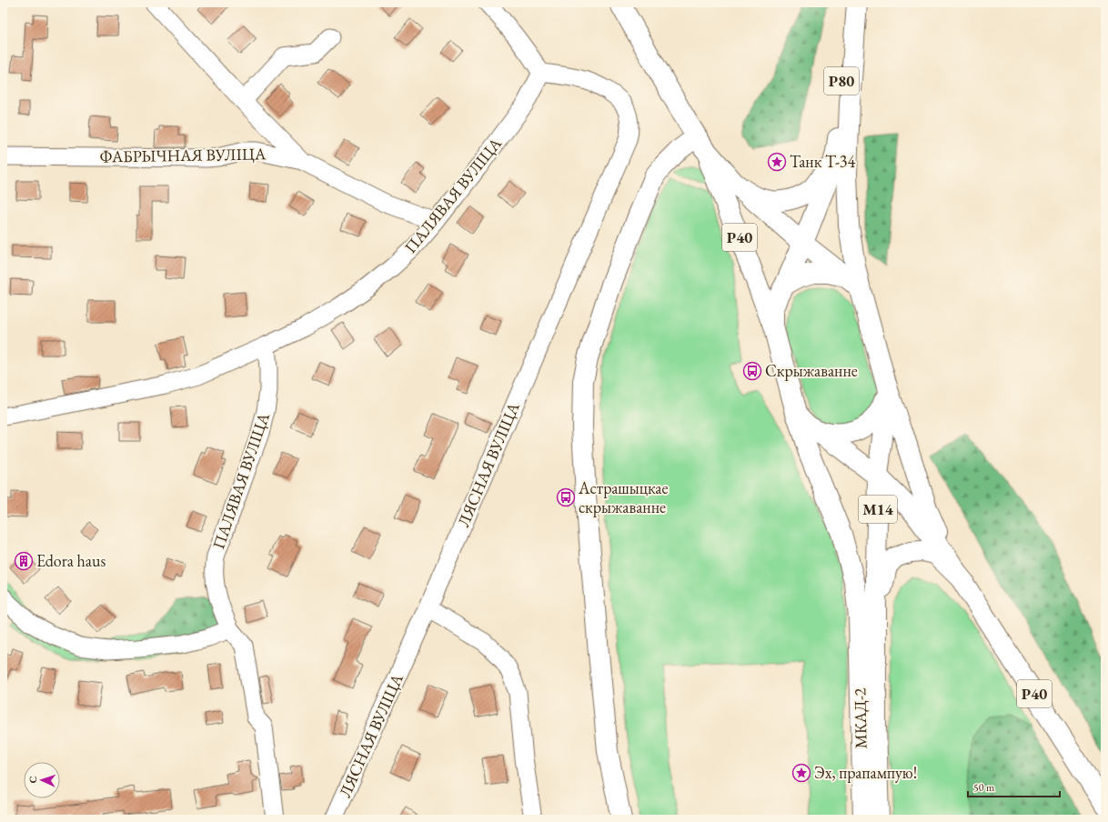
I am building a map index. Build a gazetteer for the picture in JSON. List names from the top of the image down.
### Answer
{
  "streets": {
    "main road": [
      "Р80",
      "Р40",
      "М14",
      "МКАД-2"
    ],
    "street": ["ФАБРЫЧНАЯ ВУЛІЦА", "ПАЛЯВАЯ ВУЛІЦА", "ЛЯСНАЯ ВУЛІЦА"]
  },
  "crossings": [
    ["Р80", "Р40"],
    ["Р80", "М14"],
    ["ФАБРЫЧНАЯ ВУЛІЦА", "ПАЛЯВАЯ ВУЛІЦА"],
    ["ПАЛЯВАЯ ВУЛІЦА", "ЛЯСНАЯ ВУЛІЦА"],
    ["Р40", "М14"],
    ["М14", "МКАД-2"]
  ],
  "places": {
    "place": ["Танк Т-34", "Эх, прапампую!"],
    "bus stop": ["Скрыжаванне", "Астрашыцкае скрыжаванне"],
    "building": ["Edora haus"]
  },
  "scale_bar": "50 m",
  "north": "left"
}
